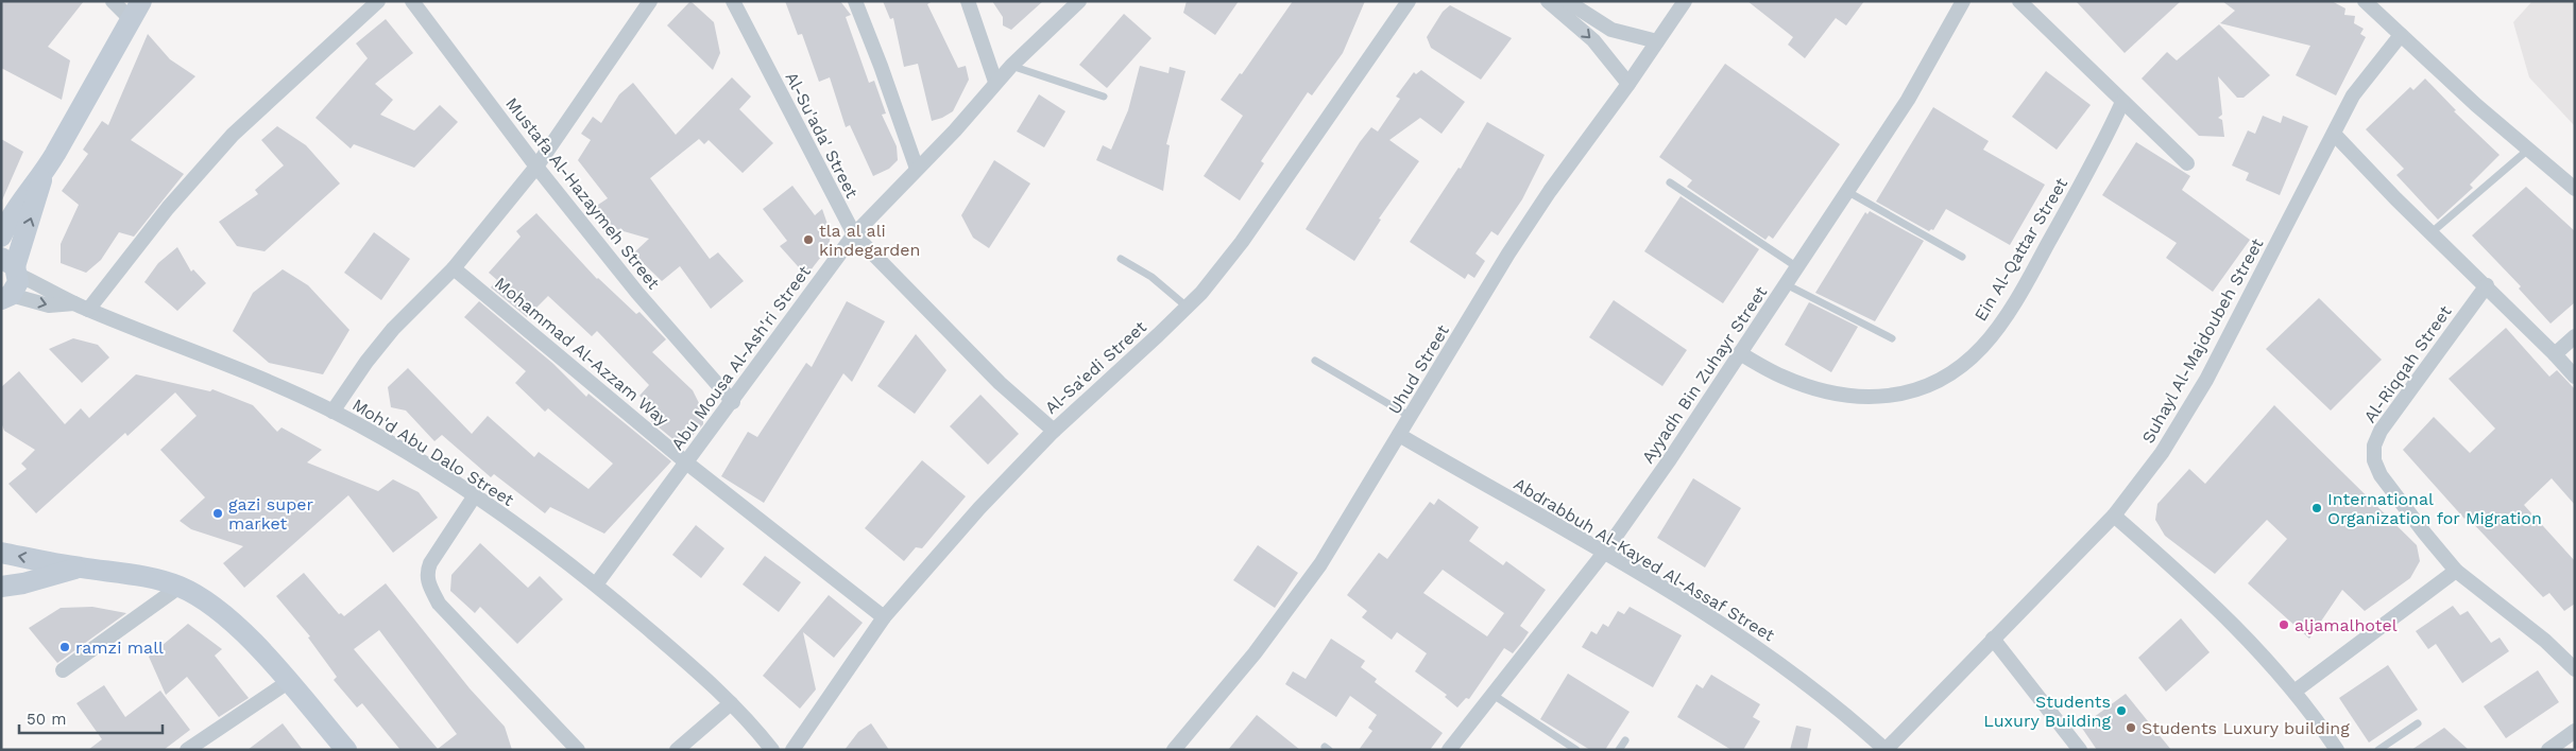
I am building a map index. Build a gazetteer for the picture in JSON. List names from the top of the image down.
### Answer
{
  "streets": {
    "street": [
      "Al-Su'ada' Street",
      "Mustafa Al-Hazaymeh Street",
      "Ein Al-Qattar Street",
      "Suhayl Al-Majdoubeh Street",
      "Mohammad Al-Azzam Way",
      "Abu Mousa Al-Ash'ri Street",
      "Al-Riqqah Street",
      "Al-Sa'edi Street",
      "Uhud Street",
      "Ayyadh Bin Zuhayr Street",
      "Moh'd Abu Dalo Street",
      "Abdrabbuh Al-Kayed Al-Assaf Street"
    ]
  },
  "crossings": [
    ["Al-Su'ada' Street", "Abu Mousa Al-Ash'ri Street"],
    ["Al-Su'ada' Street", "Al-Sa'edi Street"],
    ["Mustafa Al-Hazaymeh Street", "Abu Mousa Al-Ash'ri Street"],
    ["Ein Al-Qattar Street", "Ayyadh Bin Zuhayr Street"],
    ["Suhayl Al-Majdoubeh Street", "Abdrabbuh Al-Kayed Al-Assaf Street"],
    ["Mohammad Al-Azzam Way", "Abu Mousa Al-Ash'ri Street"],
    ["Mohammad Al-Azzam Way", "Al-Sa'edi Street"],
    ["Abu Mousa Al-Ash'ri Street", "Moh'd Abu Dalo Street"],
    ["Uhud Street", "Abdrabbuh Al-Kayed Al-Assaf Street"],
    ["Ayyadh Bin Zuhayr Street", "Abdrabbuh Al-Kayed Al-Assaf Street"]
  ],
  "places": [
    "tla al ali kindegarden",
    "International Organization for Migration",
    "gazi super market",
    "aljamalhotel",
    "ramzi mall",
    "Students Luxury Building",
    "Students Luxury building"
  ],
  "scale_bar": "50 m"
}
